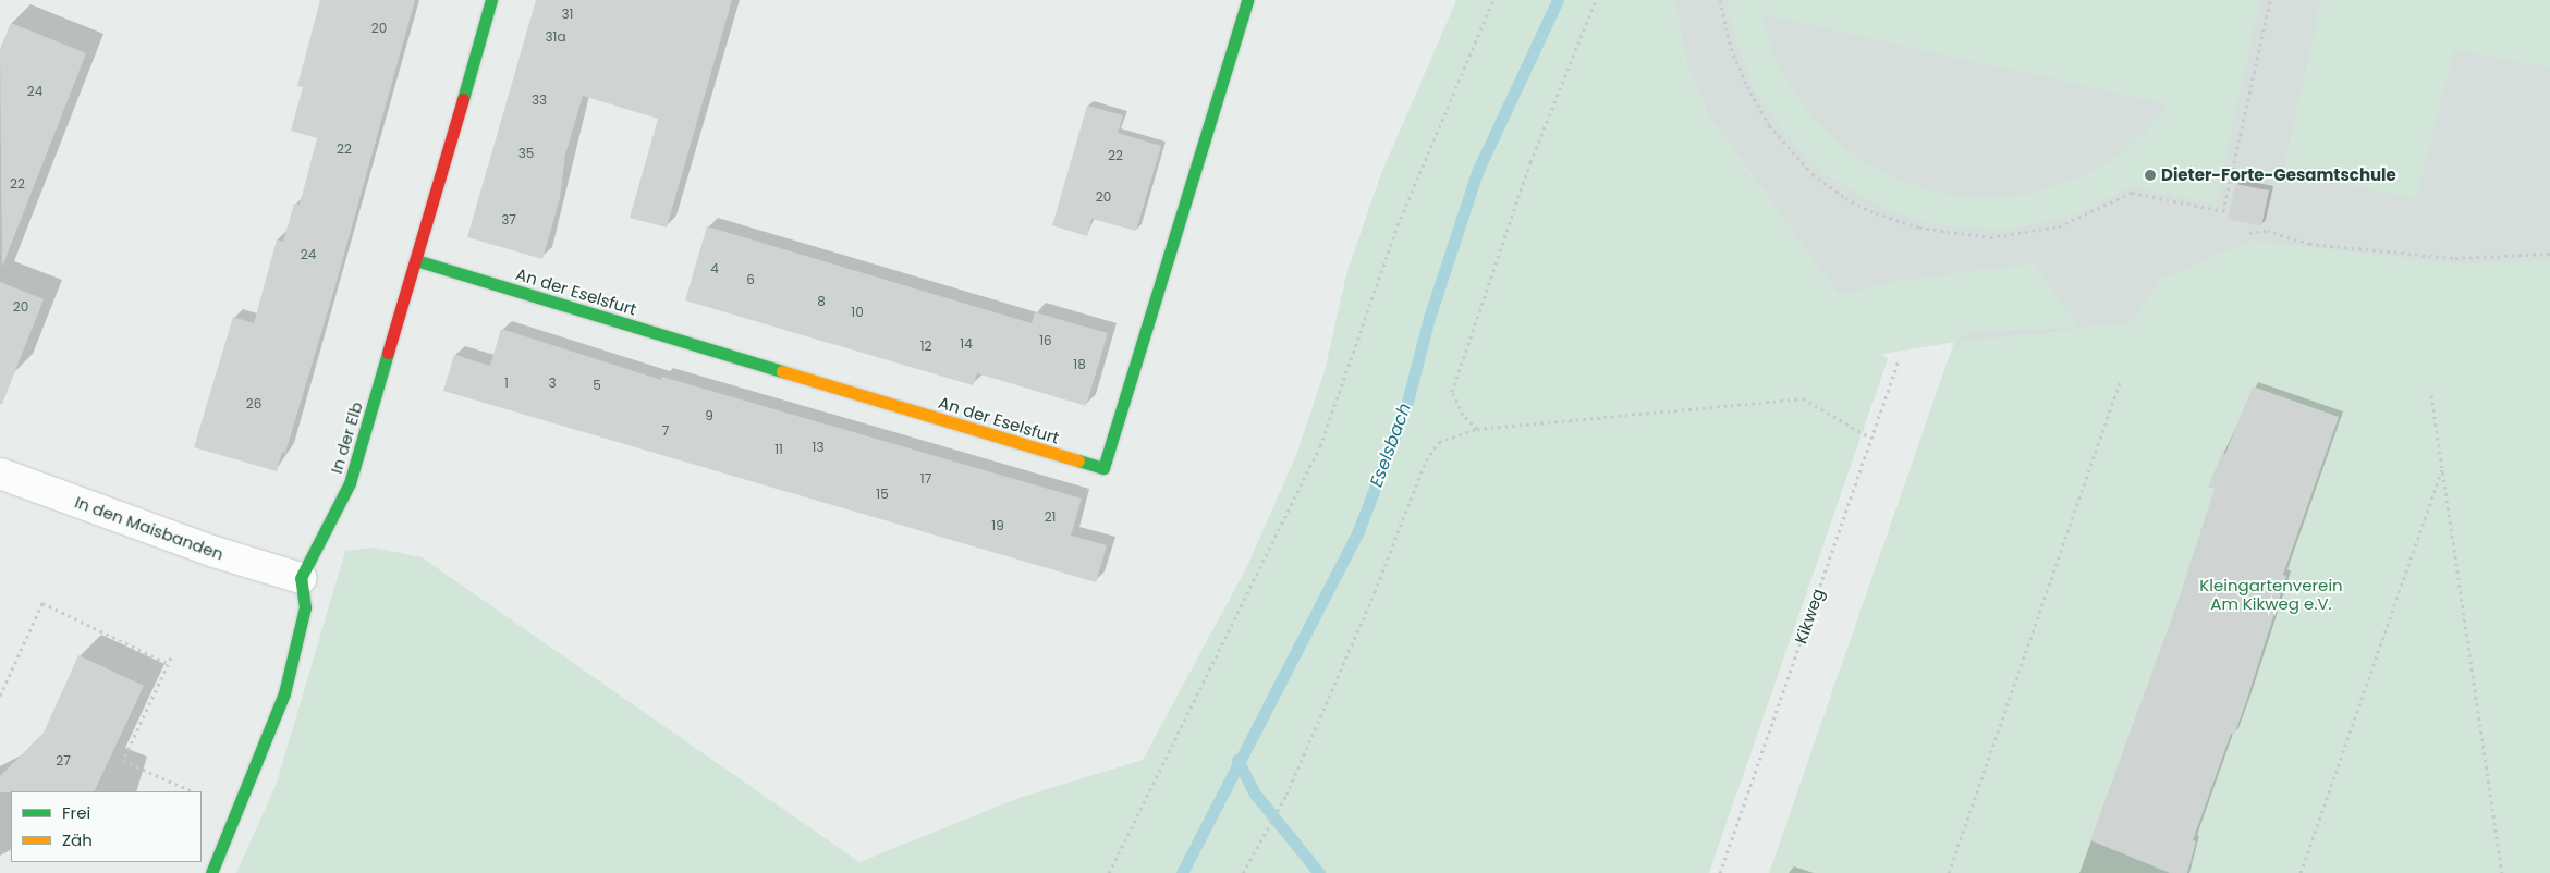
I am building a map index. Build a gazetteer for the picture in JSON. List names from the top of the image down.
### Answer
{
  "streets": {
    "street": ["An der Eselsfurt", "In der Elb", "In den Maisbanden"],
    "path": ["Kikweg"]
  },
  "crossings": [
    ["An der Eselsfurt", "In der Elb"],
    ["In der Elb", "In den Maisbanden"]
  ],
  "water": ["Eselsbach"],
  "parks": ["Kleingartenverein Am Kikweg e.V."],
  "places": ["Dieter-Forte-Gesamtschule"],
  "house_numbers": [
    "31",
    "20",
    "31a",
    "24",
    "33",
    "22",
    "35",
    "22",
    "22",
    "20",
    "37",
    "24",
    "4",
    "6",
    "8",
    "20",
    "10",
    "16",
    "14",
    "12",
    "18",
    "1",
    "3",
    "5",
    "26",
    "9",
    "7",
    "13",
    "11",
    "17",
    "15",
    "21",
    "19",
    "27"
  ],
  "legend": ["Frei", "Zäh"]
}
